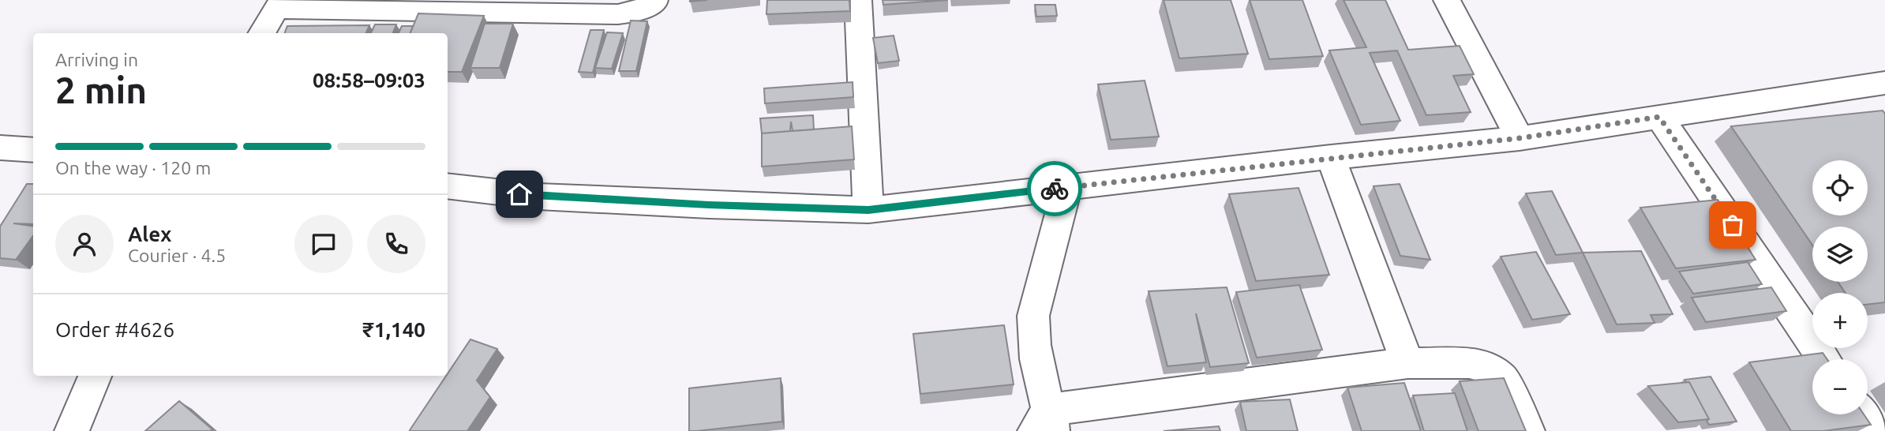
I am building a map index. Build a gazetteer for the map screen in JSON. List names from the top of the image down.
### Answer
{
  "page": {
    "heading": ["2 min", "Arriving in", "08:58–09:03"],
    "panel": [
      "Alex",
      "Courier · 4.5",
      "Order #4626",
      "₹1,140"
    ],
    "bar": "On the way · 120 m",
    "map_buttons": ["+", "−"]
  }
}
